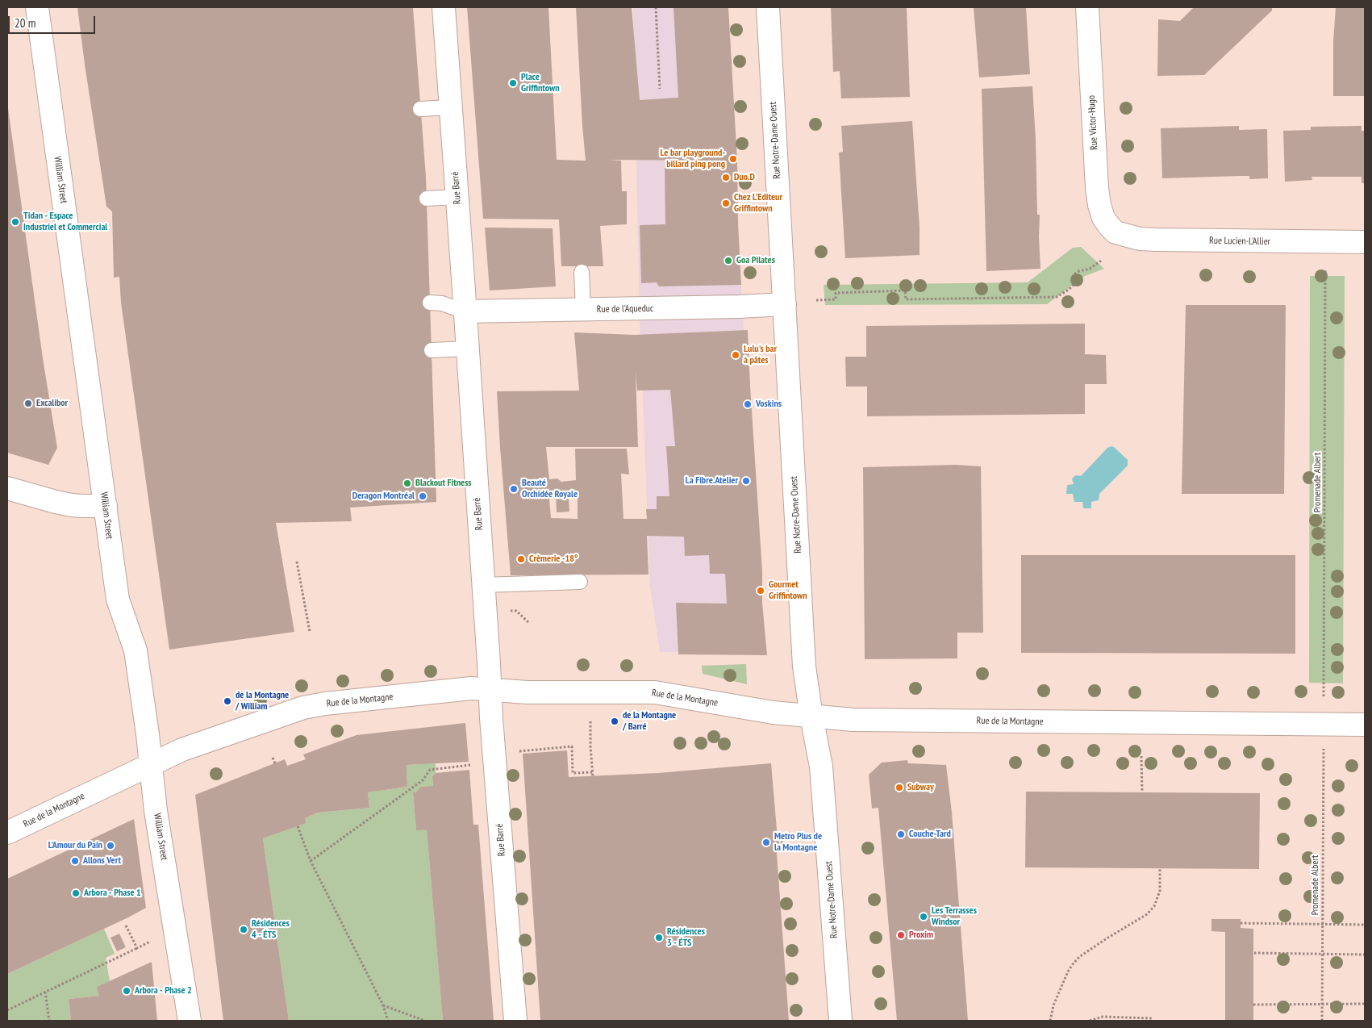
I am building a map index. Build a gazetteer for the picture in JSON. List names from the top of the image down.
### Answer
{
  "streets": {
    "street": [
      "Rue Victor-Hugo",
      "Rue Notre-Dame Ouest",
      "William Street",
      "Rue Barré",
      "Rue Lucien-L'Allier",
      "Rue de l'Aqueduc",
      "Rue de la Montagne"
    ],
    "path": ["Promenade Albert"]
  },
  "crossings": [
    ["Rue Victor-Hugo", "Rue Lucien-L'Allier"],
    ["Rue Notre-Dame Ouest", "Rue de l'Aqueduc"],
    ["Rue Notre-Dame Ouest", "Rue de la Montagne"],
    ["William Street", "Rue de la Montagne"],
    ["Rue Barré", "Rue de l'Aqueduc"],
    ["Rue Barré", "Rue de la Montagne"]
  ],
  "places": [
    "Place Griffintown",
    "Le bar playground- billard ping pong",
    "Duo.D",
    "Chez L'Editeur Griffintown",
    "Tidan - Espace Industriel et Commercial",
    "Goa Pilates",
    "Lulu's bar à pâtes",
    "Excalibor",
    "Voskins",
    "La Fibre.Atelier",
    "Blackout Fitness",
    "Beauté Orchidée Royale",
    "Deragon Montréal",
    "Crèmerie -18°",
    "Gourmet Griffintown",
    "de la Montagne / William",
    "de la Montagne / Barré",
    "Subway",
    "Couche-Tard",
    "Metro Plus de la Montagne",
    "L'Amour du Pain",
    "Allons Vert",
    "Arbora - Phase 1",
    "Les Terrasses Windsor",
    "Résidences 4 - ÉTS",
    "Proxim",
    "Résidences 3 - ÉTS",
    "Arbora - Phase 2"
  ],
  "scale_bar": "20 m"
}
